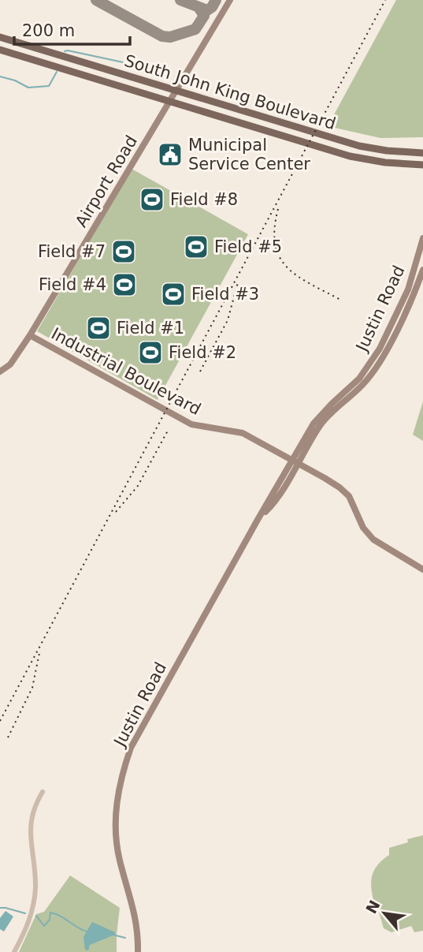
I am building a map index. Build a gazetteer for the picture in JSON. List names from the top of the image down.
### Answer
{
  "streets": {
    "main road": ["South John King Boulevard"],
    "street": ["Airport Road", "Justin Road", "Industrial Boulevard"]
  },
  "crossings": [
    ["South John King Boulevard", "Airport Road"],
    ["Airport Road", "Industrial Boulevard"],
    ["Justin Road", "Industrial Boulevard"]
  ],
  "places": {
    "public building": ["Municipal Service Center"],
    "sports": [
      "Field #8",
      "Field #5",
      "Field #7",
      "Field #4",
      "Field #3",
      "Field #1",
      "Field #2"
    ]
  },
  "scale_bar": "200 m",
  "north": "top left"
}
